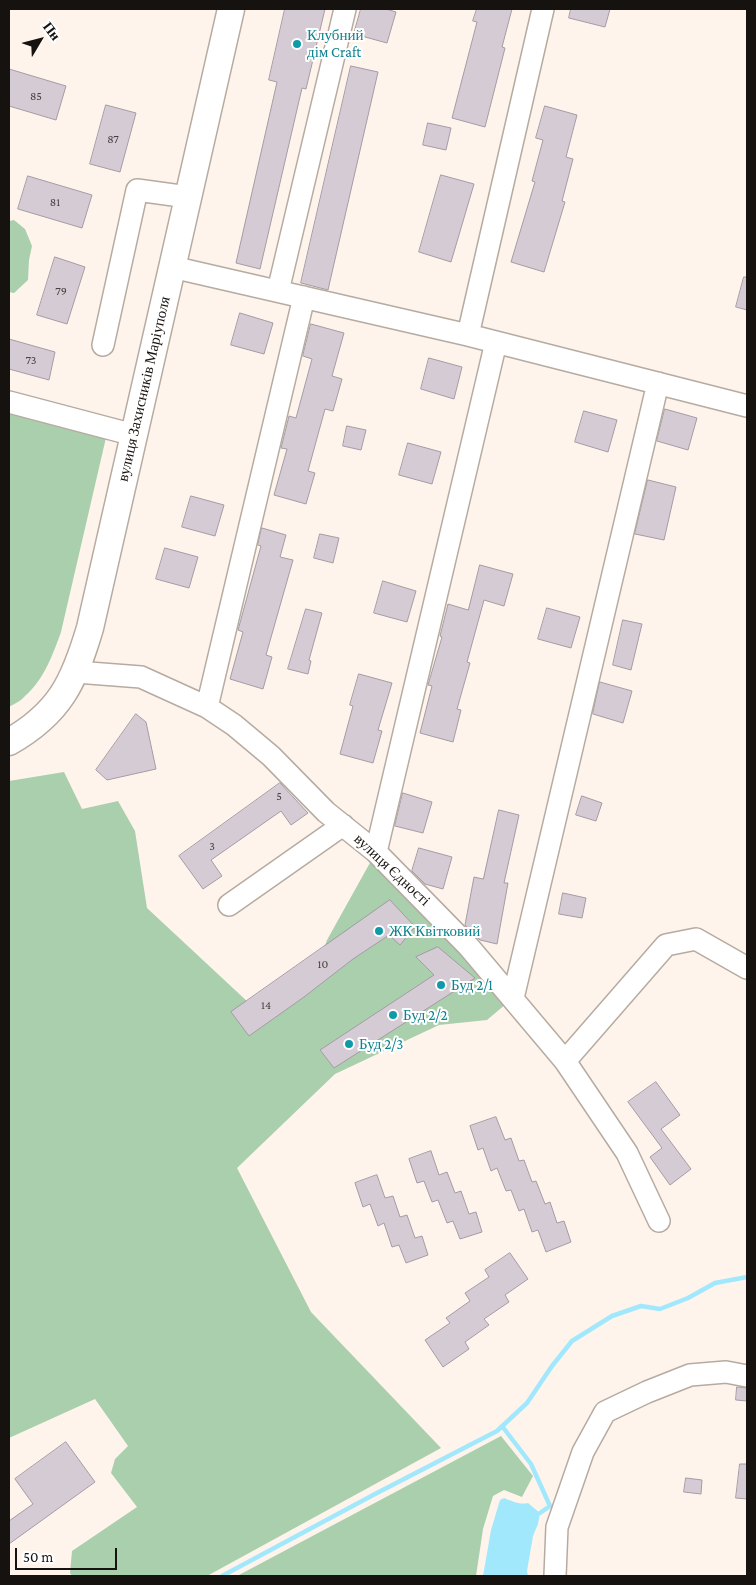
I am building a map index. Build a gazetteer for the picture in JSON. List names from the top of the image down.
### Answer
{
  "streets": {
    "main road": ["вулиця Захисників Маріуполя"],
    "street": ["вулиця Єдності"]
  },
  "crossings": [
    ["вулиця Захисників Маріуполя", "вулиця Єдності"]
  ],
  "places": [
    "Клубний дім Craft",
    "ЖК Квітковий",
    "Буд 2/1",
    "Буд 2/2",
    "Буд 2/3"
  ],
  "house_numbers": [
    "85",
    "87",
    "81",
    "79",
    "73",
    "5",
    "3",
    "10",
    "14"
  ],
  "scale_bar": "50 m",
  "north": "top right"
}
